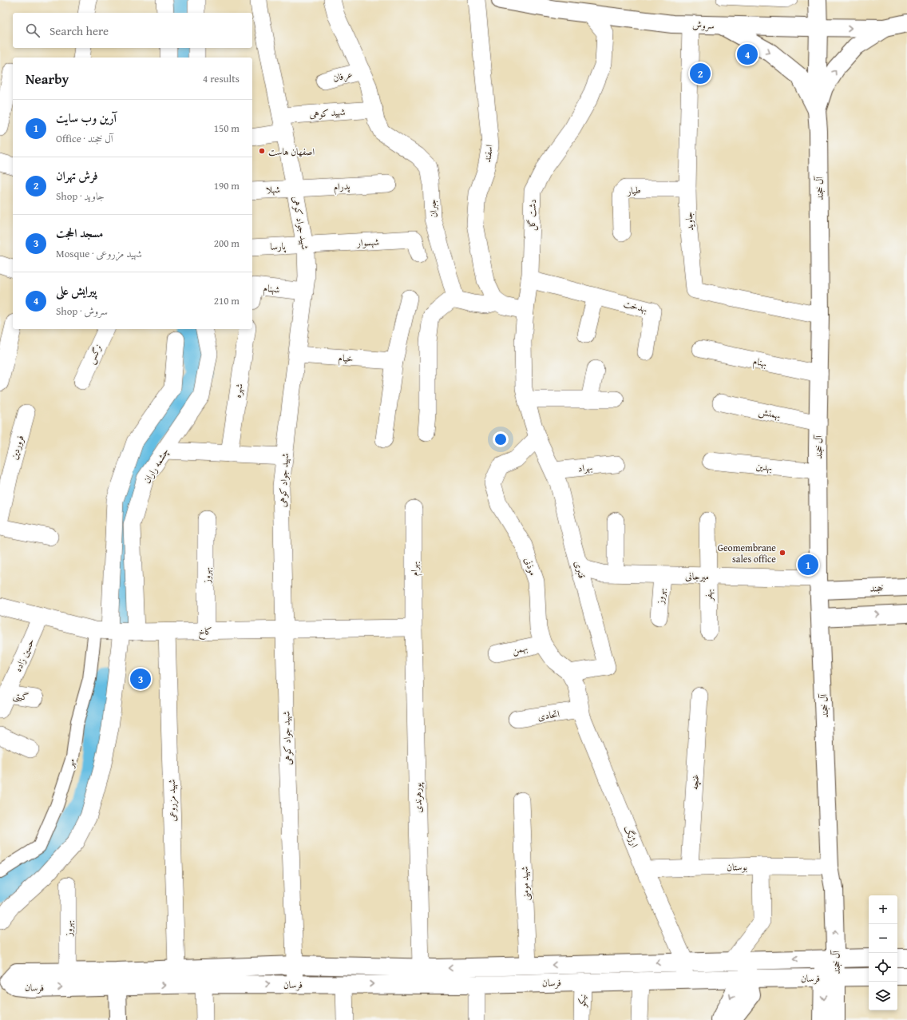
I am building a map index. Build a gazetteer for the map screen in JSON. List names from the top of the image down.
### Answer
{
  "streets": {
    "street": [
      "سروش",
      "عرفان",
      "شهید کوهی",
      "اسفند",
      "پدرام",
      "آل خجند",
      "شهلا",
      "طیار",
      "جبران",
      "دشت گل",
      "جاوید",
      "شهید جواد کوهی",
      "شهسوار",
      "پارسا",
      "شهنام",
      "بهدخت",
      "نرگس",
      "خیام",
      "بهنام",
      "شهره",
      "بهمنش",
      "فروردین",
      "چشمه راران",
      "بهدین",
      "بهراد",
      "موذنی",
      "بهرام",
      "قنبری",
      "بهروز",
      "میرجانی",
      "خجند",
      "بهفر",
      "کاخ",
      "بهمن",
      "حسین زاده",
      "گیتی",
      "اتحادی",
      "مهر",
      "غنچه",
      "پورهرندی",
      "شهید مزروعی",
      "ارژنگ",
      "بوستان",
      "شهید مومنی",
      "فرسان",
      "نیکو"
    ]
  },
  "crossings": [
    ["سروش", "آل خجند"],
    ["سروش", "دشت گل"],
    ["سروش", "جاوید"],
    ["عرفان", "جبران"],
    ["شهید کوهی", "جبران"],
    ["شهید کوهی", "شهید جواد کوهی"],
    ["پدرام", "شهلا"],
    ["پدرام", "شهید جواد کوهی"],
    ["آل خجند", "جاوید"],
    ["آل خجند", "بهنام"],
    ["آل خجند", "بهمنش"],
    ["آل خجند", "بهدین"],
    ["آل خجند", "میرجانی"],
    ["آل خجند", "خجند"],
    ["آل خجند", "بوستان"],
    ["آل خجند", "فرسان"],
    ["شهلا", "شهید جواد کوهی"],
    ["طیار", "جاوید"],
    ["دشت گل", "بهدخت"],
    ["دشت گل", "موذنی"],
    ["دشت گل", "قنبری"],
    ["شهید جواد کوهی", "شهسوار"],
    ["شهید جواد کوهی", "پارسا"],
    ["شهید جواد کوهی", "شهنام"],
    ["شهید جواد کوهی", "خیام"],
    ["شهید جواد کوهی", "کاخ"],
    ["شهید جواد کوهی", "فرسان"],
    ["شهسوار", "پارسا"],
    ["چشمه راران", "کاخ"],
    ["چشمه راران", "مهر"],
    ["بهراد", "قنبری"],
    ["موذنی", "قنبری"],
    ["موذنی", "بهمن"],
    ["موذنی", "اتحادی"],
    ["موذنی", "ارژنگ"],
    ["بهرام", "کاخ"],
    ["بهرام", "پورهرندی"],
    ["قنبری", "میرجانی"],
    ["بهروز", "میرجانی"],
    ["بهروز", "کاخ"],
    ["بهروز", "فرسان"],
    ["میرجانی", "خجند"],
    ["میرجانی", "بهفر"],
    ["کاخ", "حسین زاده"],
    ["کاخ", "مهر"],
    ["کاخ", "پورهرندی"],
    ["کاخ", "شهید مزروعی"],
    ["حسین زاده", "گیتی"],
    ["اتحادی", "ارژنگ"],
    ["غنچه", "بوستان"],
    ["پورهرندی", "فرسان"],
    ["شهید مزروعی", "فرسان"],
    ["ارژنگ", "بوستان"],
    ["ارژنگ", "فرسان"],
    ["شهید مومنی", "فرسان"],
    ["فرسان", "نیکو"]
  ],
  "places": ["اصفهان هاست", "Geomembrane sales office"],
  "page": {
    "search": "Search here",
    "pins": [
      "4",
      "2",
      "1",
      "3"
    ],
    "heading": ["Nearby", "4 results"],
    "list": [
      {
        "mark": "1",
        "name": "آرین وب سایت",
        "note": "Office · آل خجند",
        "value": "150 m"
      },
      {
        "mark": "2",
        "name": "فرش تهران",
        "note": "Shop · جاوید",
        "value": "190 m"
      },
      {
        "mark": "3",
        "name": "مسجد الحجت",
        "note": "Mosque · شهید مزروعی",
        "value": "200 m"
      },
      {
        "mark": "4",
        "name": "پیرایش علی",
        "note": "Shop · سروش",
        "value": "210 m"
      }
    ],
    "map_buttons": ["+", "−"]
  }
}
